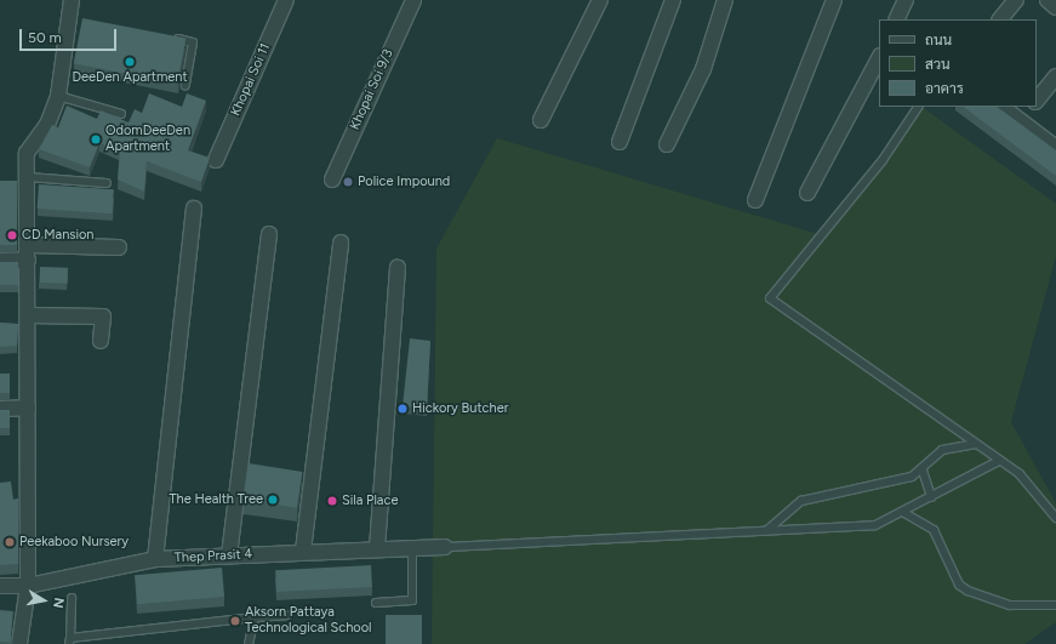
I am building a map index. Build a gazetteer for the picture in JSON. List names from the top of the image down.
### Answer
{
  "streets": {
    "street": ["Khopai Soi 11", "Khopai Soi 9/3", "Thep Prasit 4"]
  },
  "places": [
    "DeeDen Apartment",
    "OdomDeeDen Apartment",
    "Police Impound",
    "CD Mansion",
    "Hickory Butcher",
    "The Health Tree",
    "Sila Place",
    "Peekaboo Nursery",
    "Aksorn Pattaya Technological School"
  ],
  "legend": ["ถนน", "สวน", "อาคาร"],
  "scale_bar": "50 m",
  "north": "right"
}
